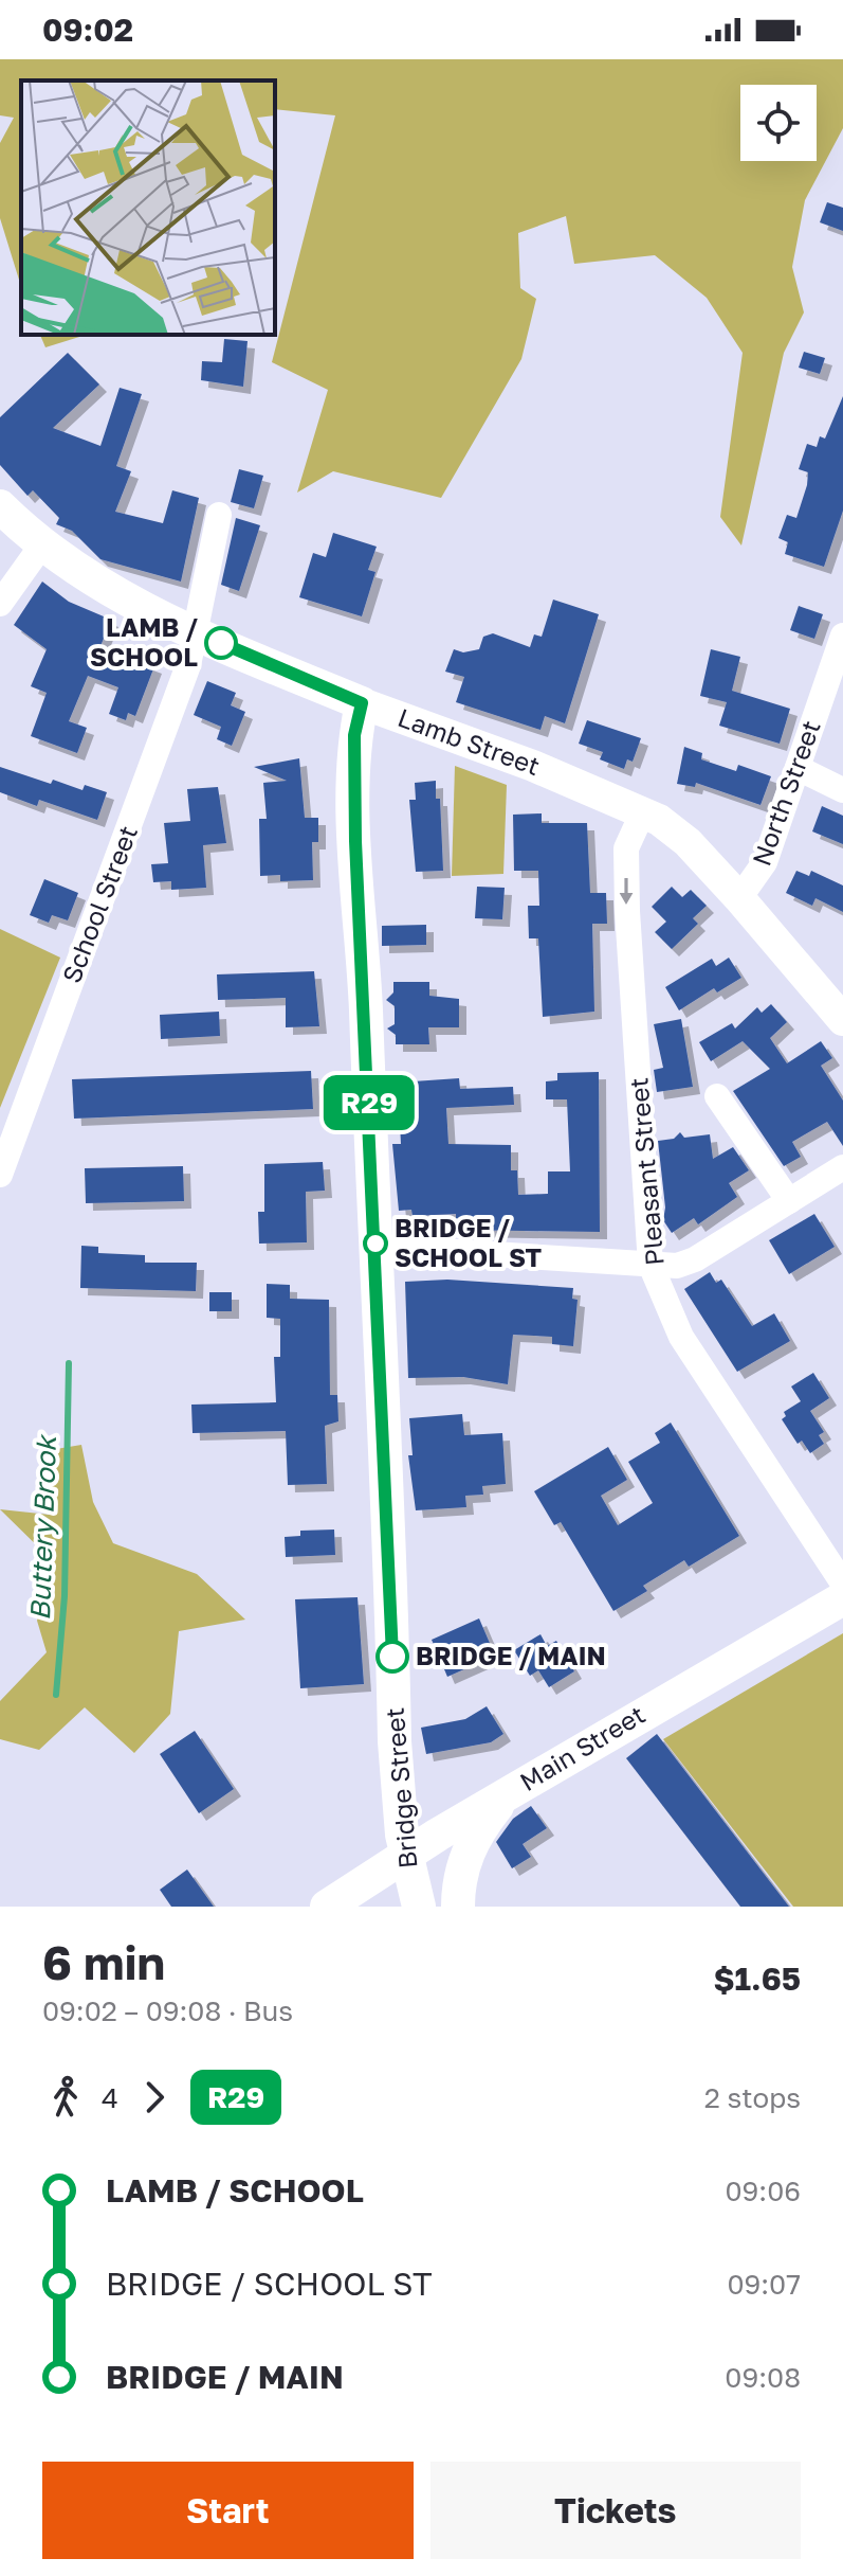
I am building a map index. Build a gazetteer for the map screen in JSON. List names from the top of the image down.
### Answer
{
  "streets": {
    "main road": ["Lamb Street", "Main Street", "Bridge Street"],
    "street": ["North Street", "School Street", "Pleasant Street"]
  },
  "crossings": [
    ["Lamb Street", "North Street"],
    ["Lamb Street", "School Street"],
    ["Lamb Street", "Pleasant Street"],
    ["Lamb Street", "Bridge Street"],
    ["Main Street", "Bridge Street"]
  ],
  "one_way": ["Pleasant Street"],
  "water": ["Buttery Brook"],
  "places": ["LAMB / SCHOOL", "BRIDGE / SCHOOL ST", "BRIDGE / MAIN"],
  "lines": ["bus line R29"],
  "page": {
    "status": "09:02",
    "on_map": "R29",
    "heading": ["6 min", "09:02 – 09:08 · Bus", "$1.65"],
    "legs": ["4", "R29", "2 stops"],
    "list": [
      {
        "name": "LAMB / SCHOOL",
        "value": "09:06"
      },
      {
        "name": "BRIDGE / SCHOOL ST",
        "value": "09:07"
      },
      {
        "name": "BRIDGE / MAIN",
        "value": "09:08"
      }
    ],
    "buttons": ["Start", "Tickets"]
  }
}
